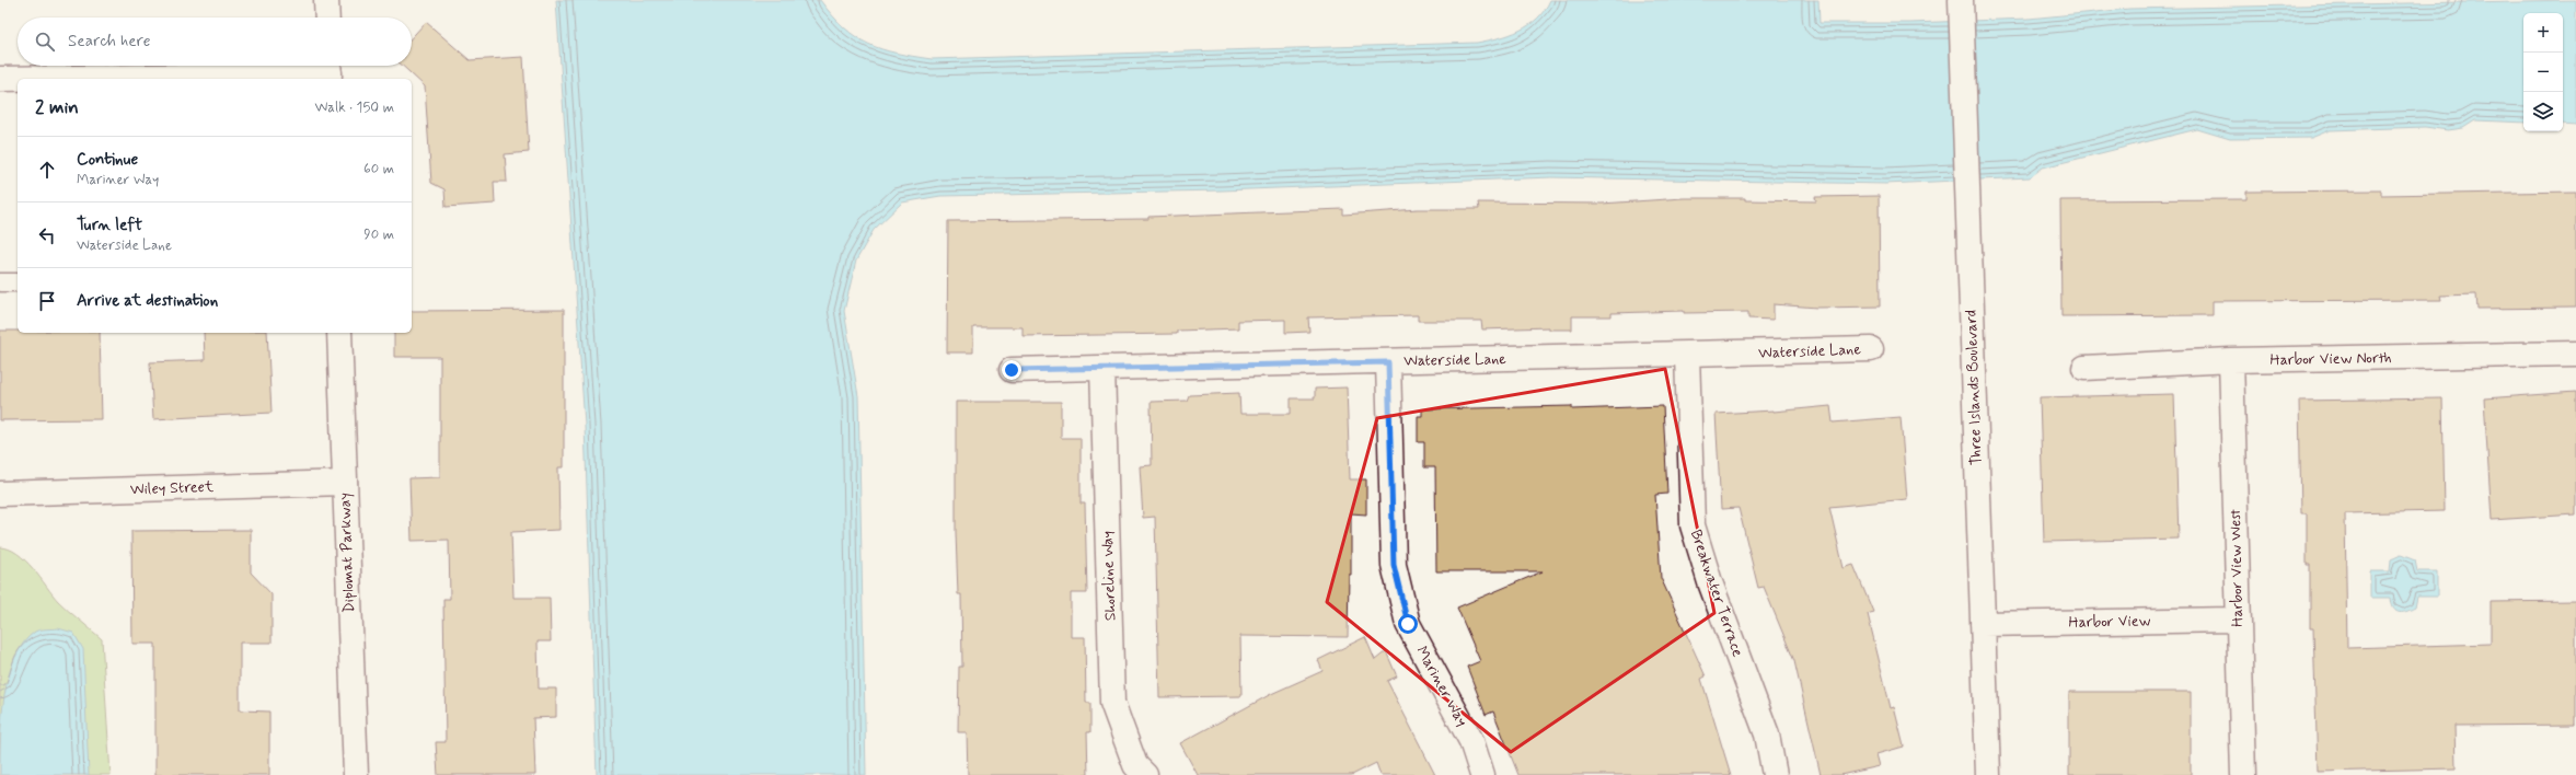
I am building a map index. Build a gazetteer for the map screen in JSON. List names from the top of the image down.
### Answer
{
  "streets": {
    "street": [
      "Waterside Lane",
      "Harbor View North",
      "Three Islands Boulevard",
      "Wiley Street",
      "Diplomat Parkway",
      "Harbor View West",
      "Shoreline Way",
      "Breakwater Terrace",
      "Harbor View",
      "Mariner Way"
    ]
  },
  "crossings": [
    ["Waterside Lane", "Shoreline Way"],
    ["Waterside Lane", "Breakwater Terrace"],
    ["Waterside Lane", "Mariner Way"],
    ["Harbor View North", "Harbor View West"],
    ["Three Islands Boulevard", "Harbor View"],
    ["Wiley Street", "Diplomat Parkway"],
    ["Harbor View West", "Harbor View"]
  ],
  "page": {
    "map_buttons": ["+", "−"],
    "search": "Search here",
    "heading": ["2 min", "Walk · 150 m"],
    "list": [
      ["Continue", "Mariner Way", "60 m"],
      ["Turn left", "Waterside Lane", "90 m"],
      "Arrive at destination"
    ]
  }
}
